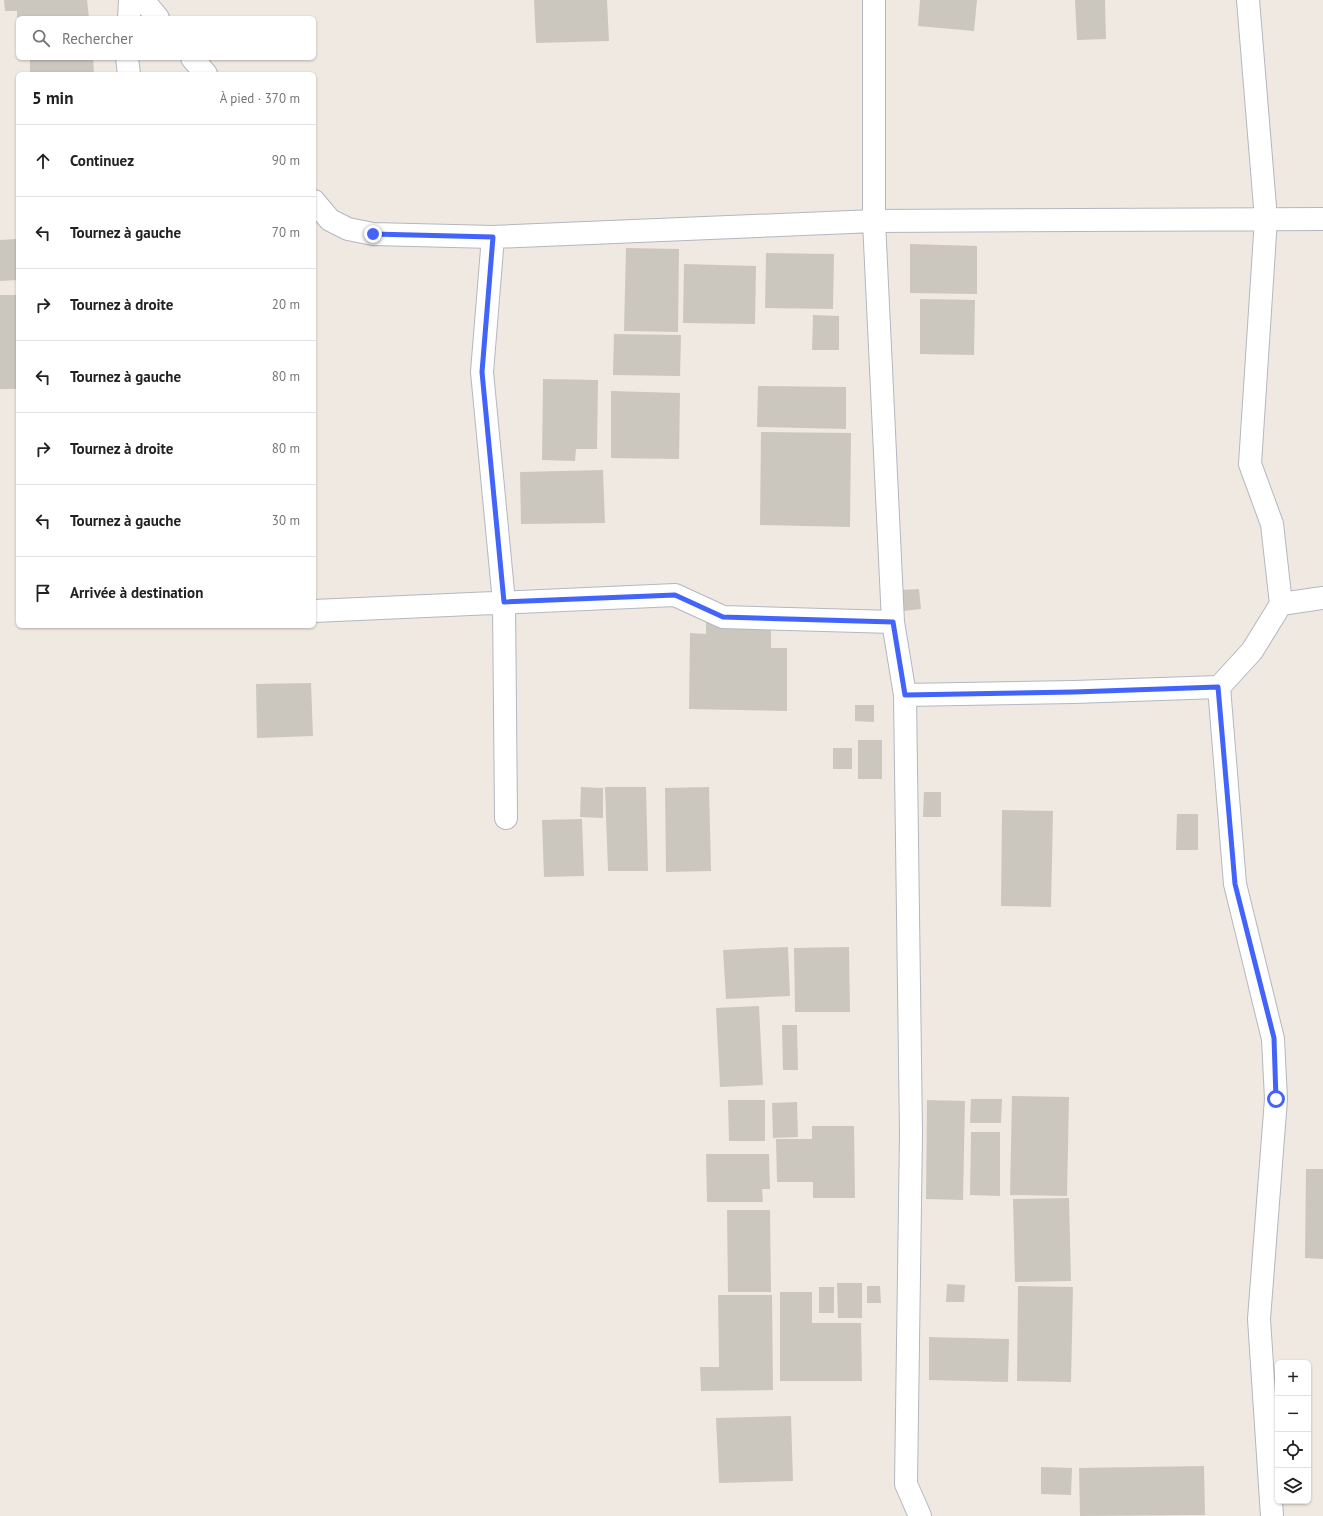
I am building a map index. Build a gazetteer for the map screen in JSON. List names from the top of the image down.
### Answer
{
  "page": {
    "search": "Rechercher",
    "heading": ["5 min", "À pied · 370 m"],
    "list": [
      ["Continuez", "90 m"],
      ["Tournez à gauche", "70 m"],
      ["Tournez à droite", "20 m"],
      ["Tournez à gauche", "80 m"],
      ["Tournez à droite", "80 m"],
      ["Tournez à gauche", "30 m"],
      "Arrivée à destination"
    ],
    "map_buttons": ["+", "−"]
  }
}
